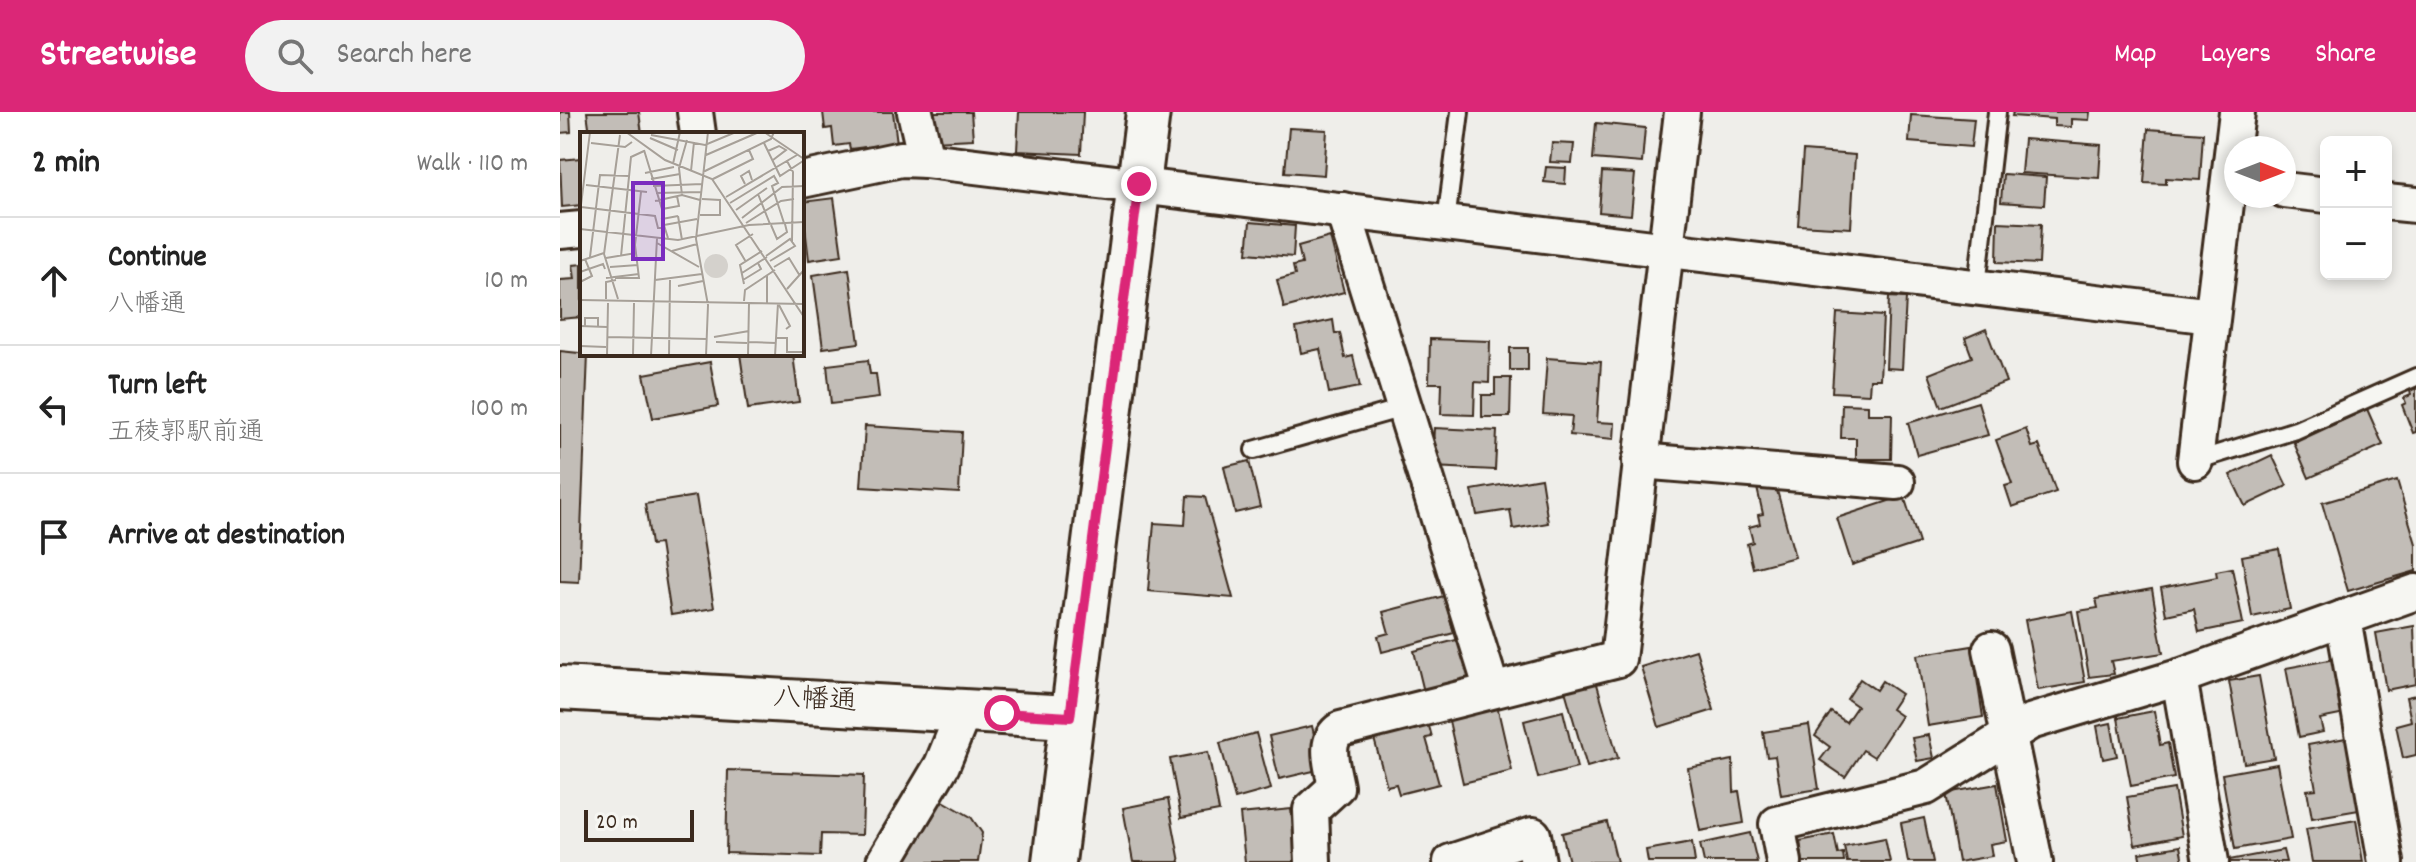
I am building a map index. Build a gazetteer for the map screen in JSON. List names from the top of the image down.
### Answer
{
  "streets": {
    "street": ["八幡通"]
  },
  "scale_bar": "20 m",
  "north": "right",
  "page": {
    "header": "Streetwise",
    "search": "Search here",
    "nav": ["Map", "Layers", "Share"],
    "heading": ["2 min", "Walk · 110 m"],
    "map_buttons": ["+", "−"],
    "list": [
      ["Continue", "八幡通", "10 m"],
      ["Turn left", "五稜郭駅前通", "100 m"],
      "Arrive at destination"
    ],
    "scale": "20 m"
  }
}
